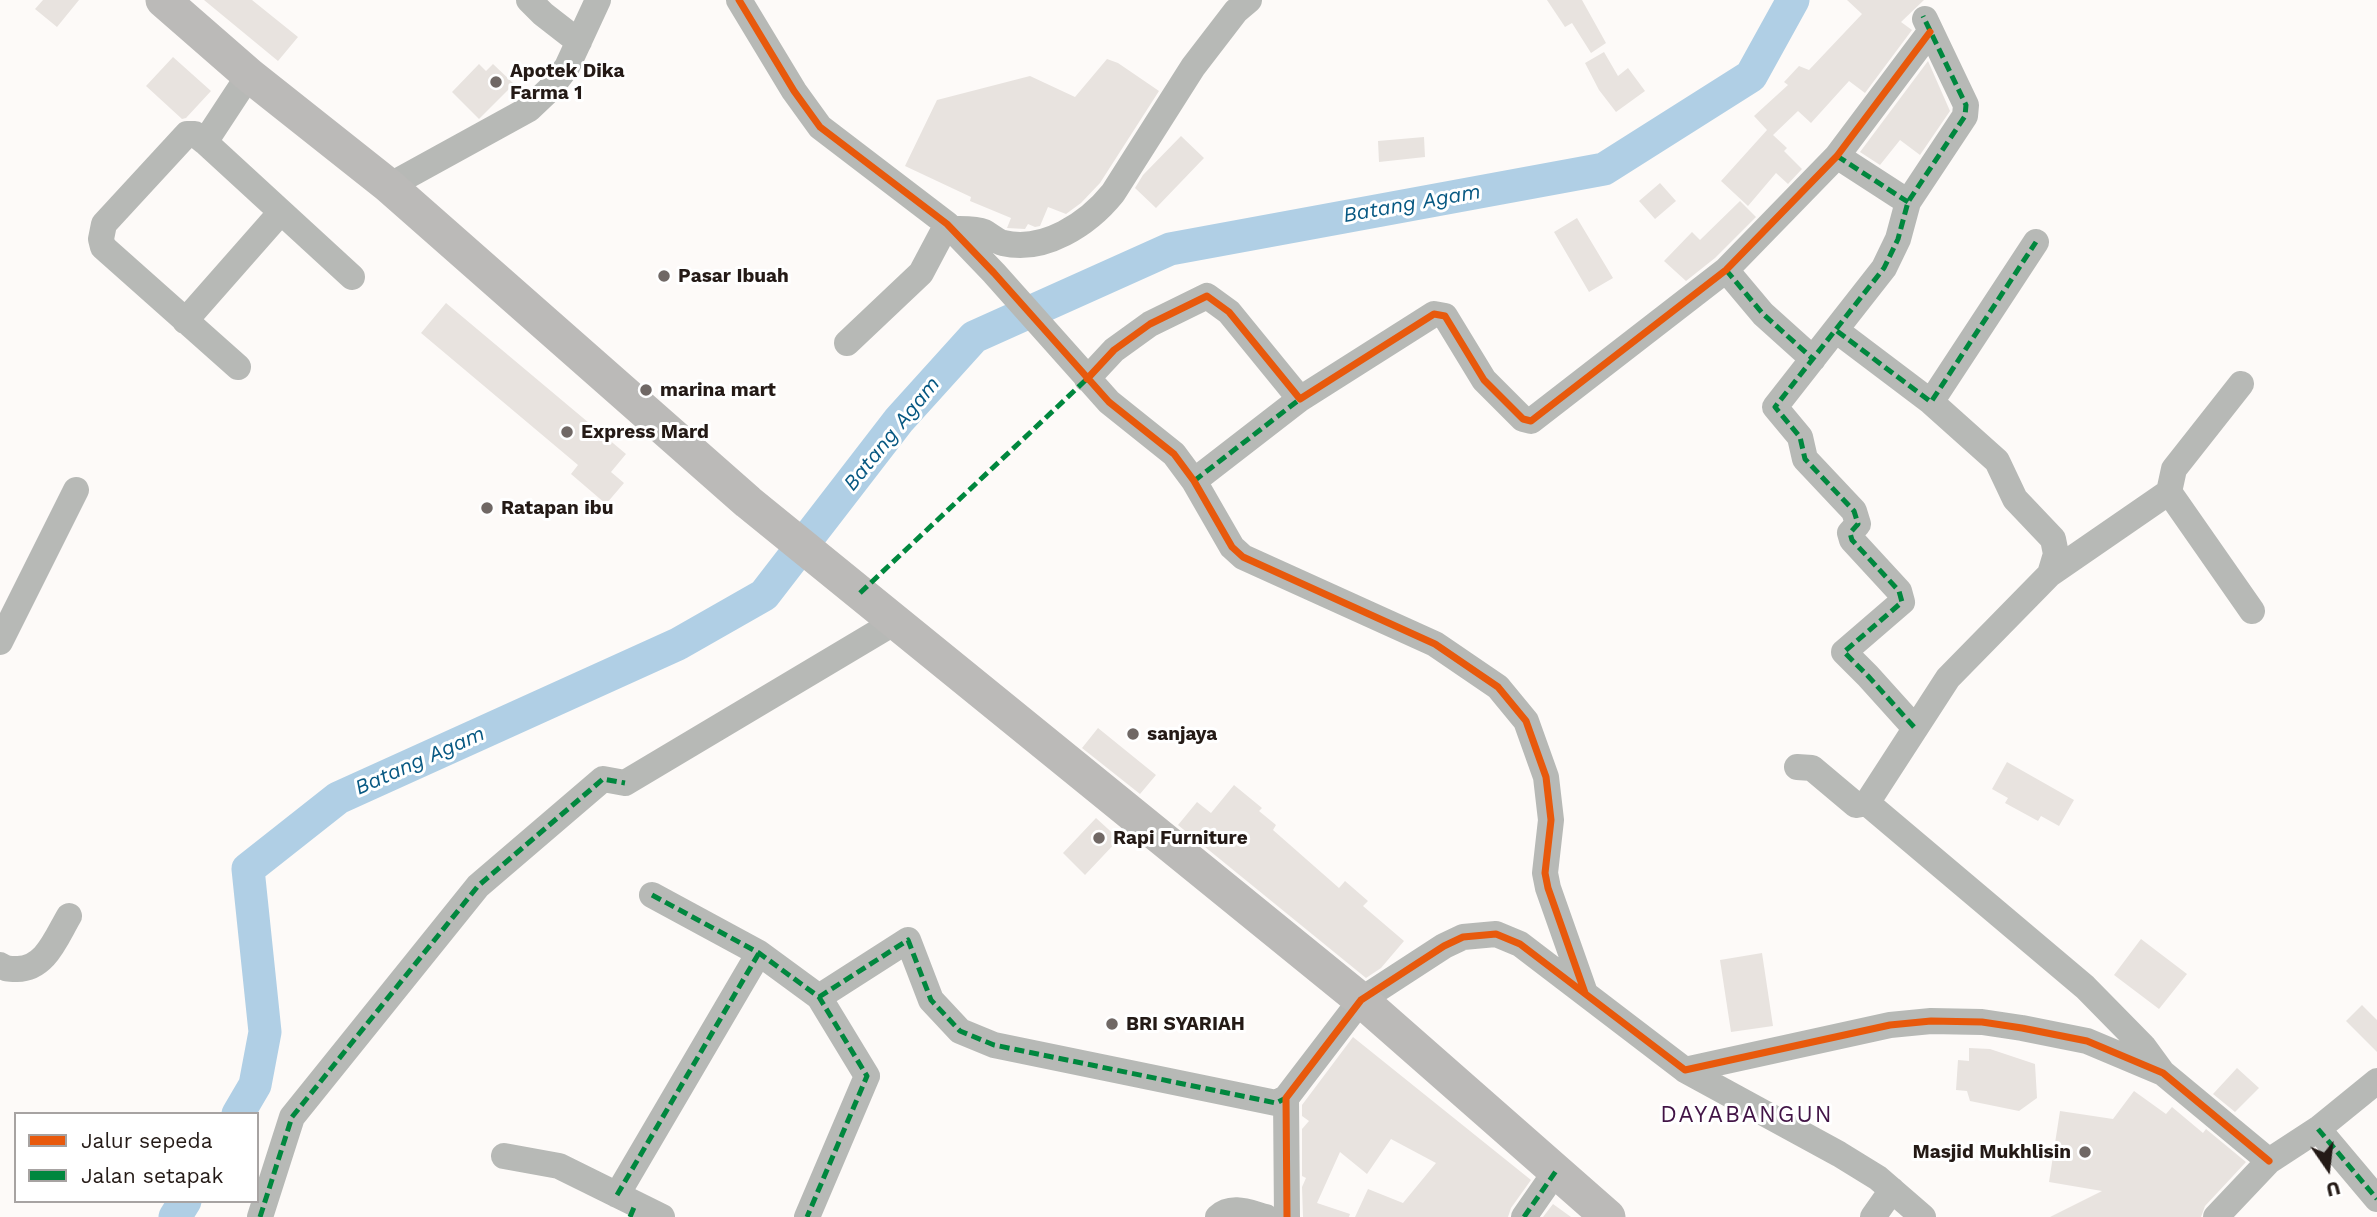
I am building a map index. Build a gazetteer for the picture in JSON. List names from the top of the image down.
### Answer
{
  "districts": ["DAYABANGUN"],
  "water": ["Batang Agam"],
  "places": [
    "Apotek Dika Farma 1",
    "Pasar Ibuah",
    "marina mart",
    "Express Mard",
    "Ratapan ibu",
    "sanjaya",
    "Rapi Furniture",
    "BRI SYARIAH",
    "Masjid Mukhlisin"
  ],
  "legend": ["Jalur sepeda", "Jalan setapak"],
  "north": "bottom"
}
